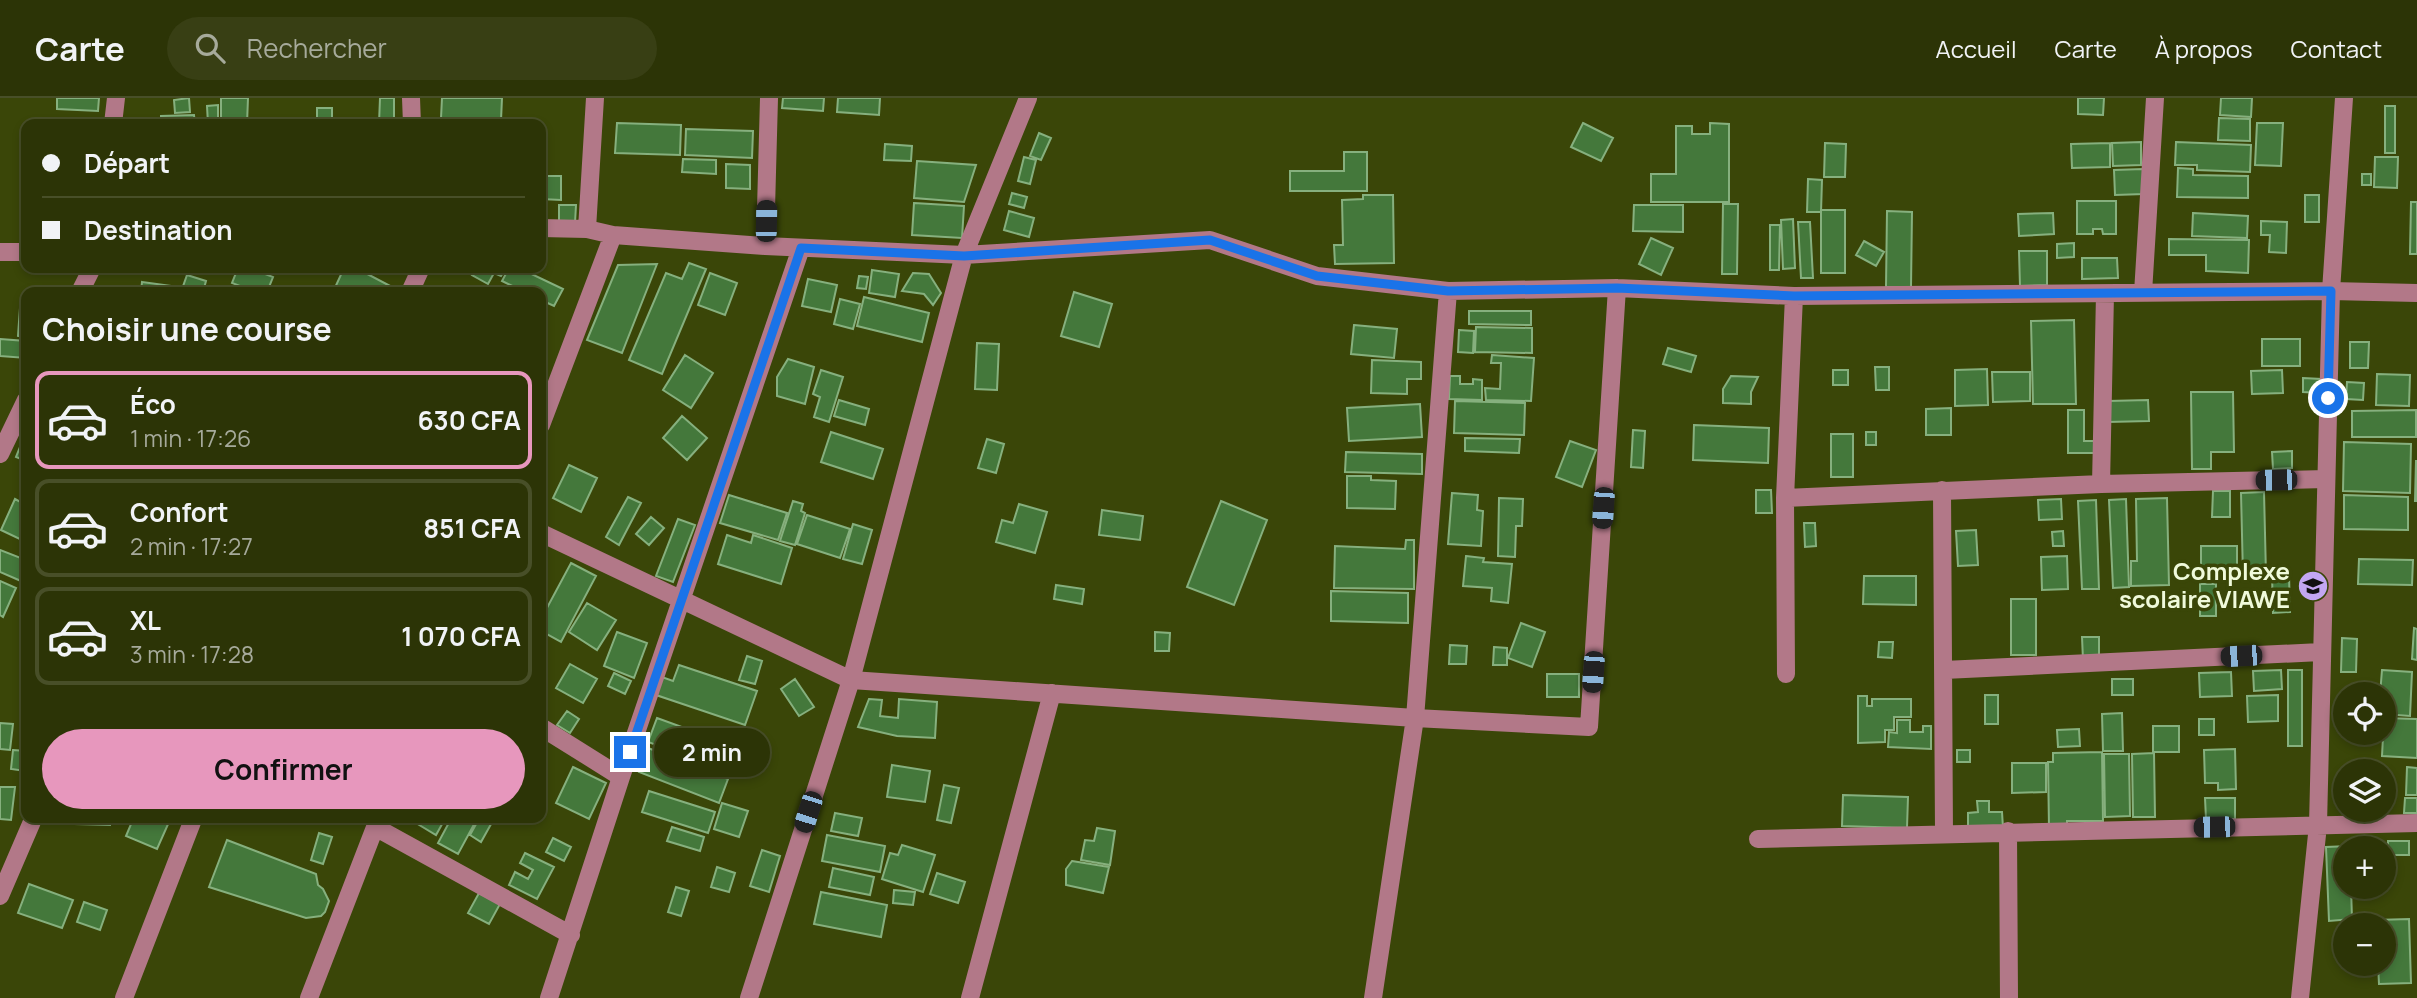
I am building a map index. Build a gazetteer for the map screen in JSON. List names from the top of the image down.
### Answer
{
  "places": {
    "school or university": ["Complexe scolaire VIAWE"]
  },
  "page": {
    "header": "Carte",
    "search": "Rechercher",
    "nav": [
      "Accueil",
      "Carte",
      "À propos",
      "Contact"
    ],
    "banner": ["Départ", "Destination"],
    "heading": "Choisir une course",
    "list": [
      {
        "name": "Éco",
        "note": "1 min · 17:26",
        "value": "630 CFA"
      },
      {
        "name": "Confort",
        "note": "2 min · 17:27",
        "value": "851 CFA"
      },
      {
        "name": "XL",
        "note": "3 min · 17:28",
        "value": "1 070 CFA"
      }
    ],
    "map_buttons": ["+", "−"],
    "buttons": "Confirmer",
    "bubble": "2 min"
  }
}
